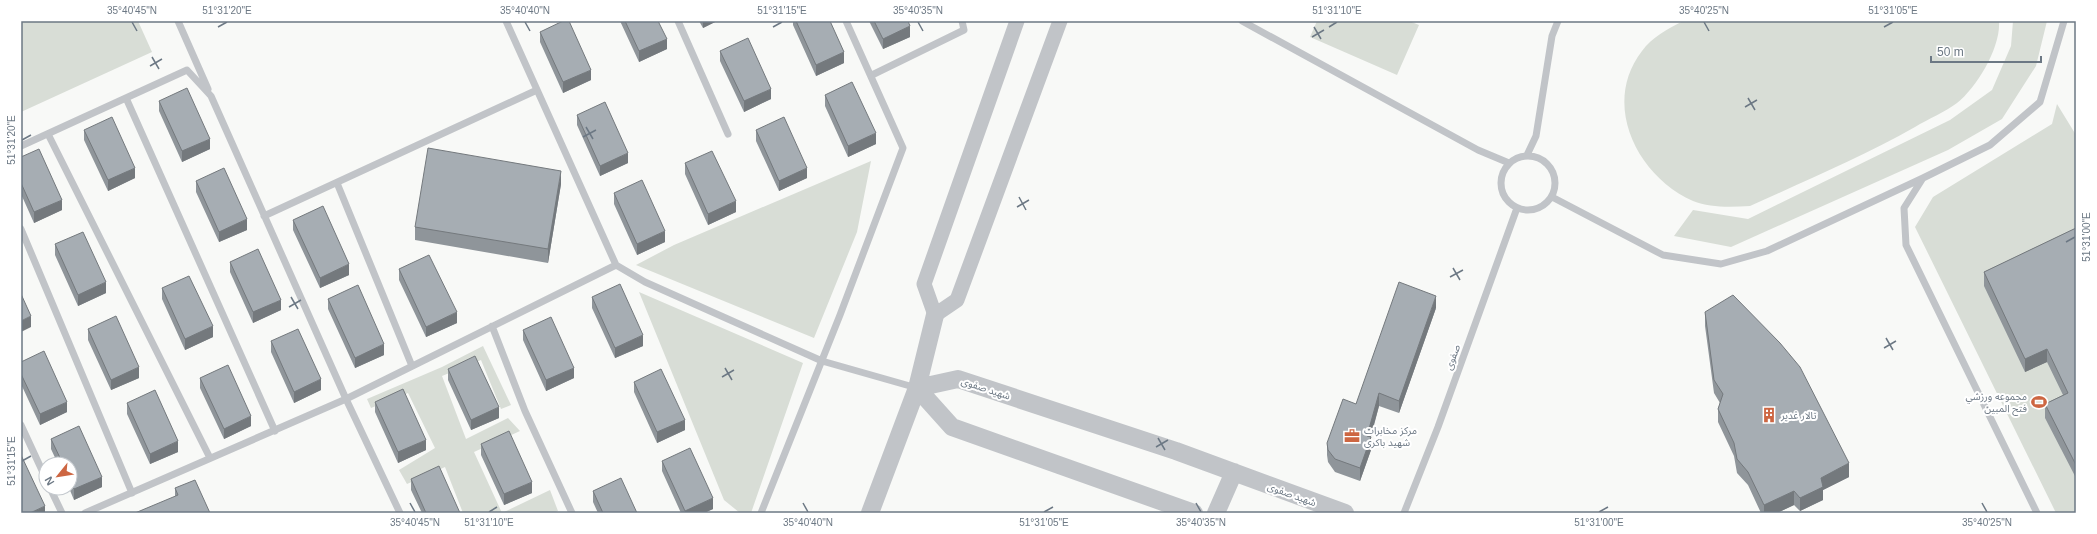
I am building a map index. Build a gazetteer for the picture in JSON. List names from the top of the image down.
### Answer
{
  "streets": {
    "street": ["شهید صفوی"],
    "lane": ["صفوی"]
  },
  "places": {
    "sports": ["مجموعه ورزشي فتح المبين"],
    "building": ["تالار غدیر"],
    "office": ["مرکز مخابرات شهید باکری"]
  },
  "scale_bar": "50 m",
  "north": "bottom left",
  "coordinates": [
    "35°40'45\"N",
    "51°31'20\"E",
    "35°40'40\"N",
    "51°31'15\"E",
    "35°40'35\"N",
    "51°31'10\"E",
    "35°40'25\"N",
    "51°31'05\"E",
    "51°31'00\"E"
  ]
}
